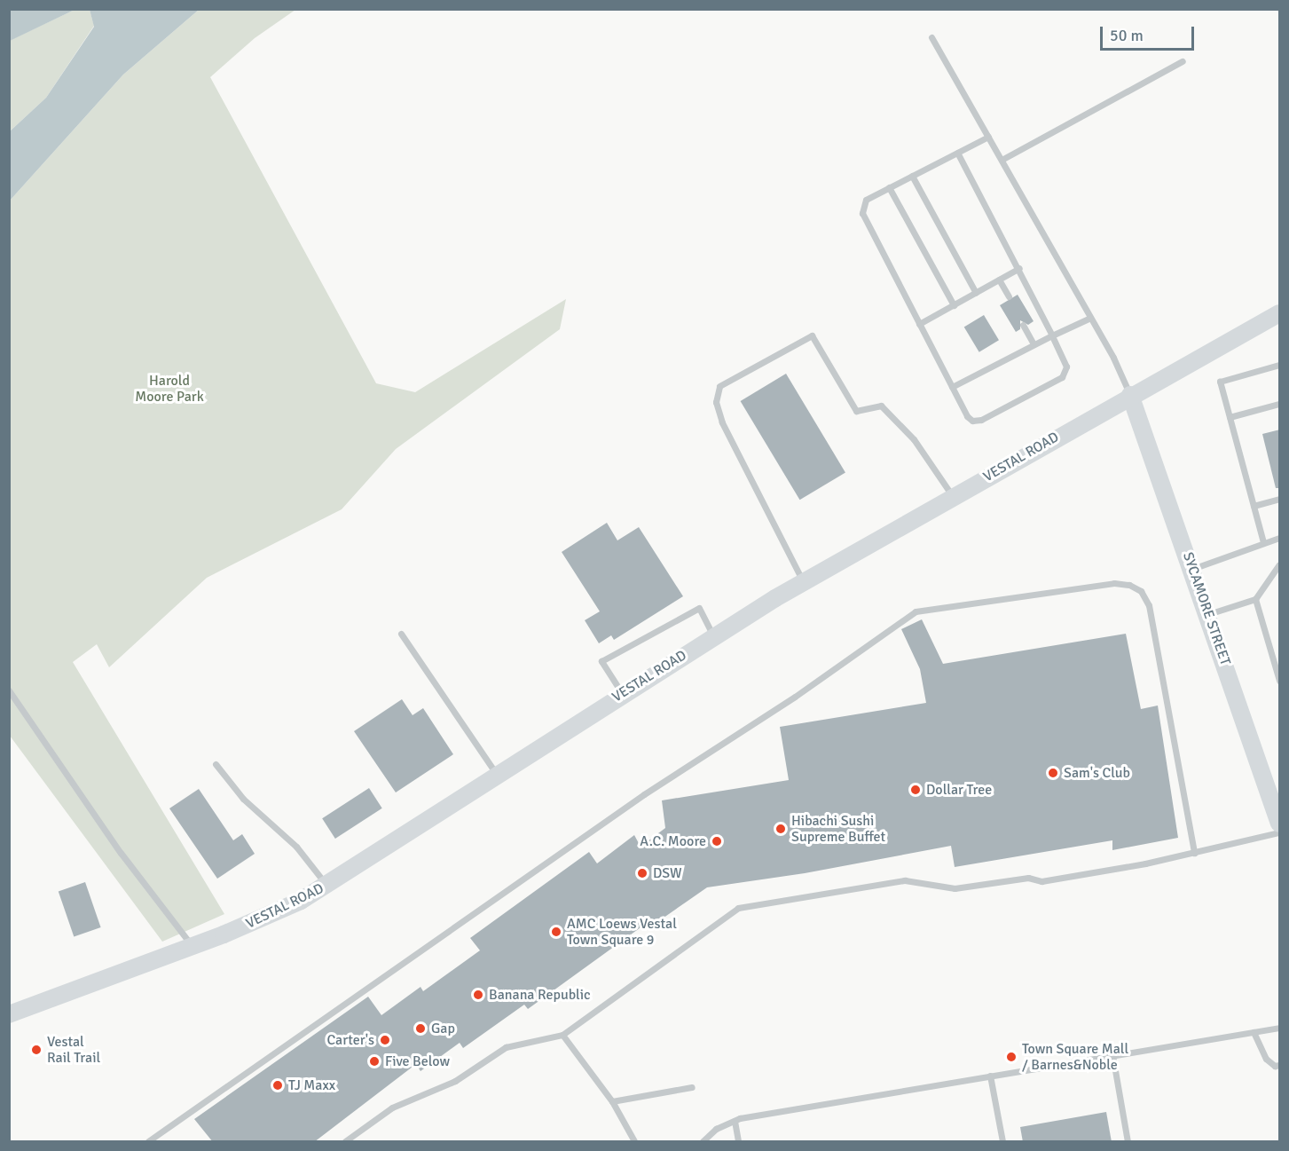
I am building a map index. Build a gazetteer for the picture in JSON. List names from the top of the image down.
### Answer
{
  "streets": {
    "street": ["VESTAL ROAD", "SYCAMORE STREET"]
  },
  "crossings": [
    ["VESTAL ROAD", "SYCAMORE STREET"]
  ],
  "parks": ["Harold Moore Park"],
  "places": [
    "Sam's Club",
    "Dollar Tree",
    "Hibachi Sushi Supreme Buffet",
    "A.C. Moore",
    "DSW",
    "AMC Loews Vestal Town Square 9",
    "Banana Republic",
    "Gap",
    "Carter's",
    "Vestal Rail Trail",
    "Town Square Mall / Barnes&Noble",
    "Five Below",
    "TJ Maxx"
  ],
  "scale_bar": "50 m"
}
